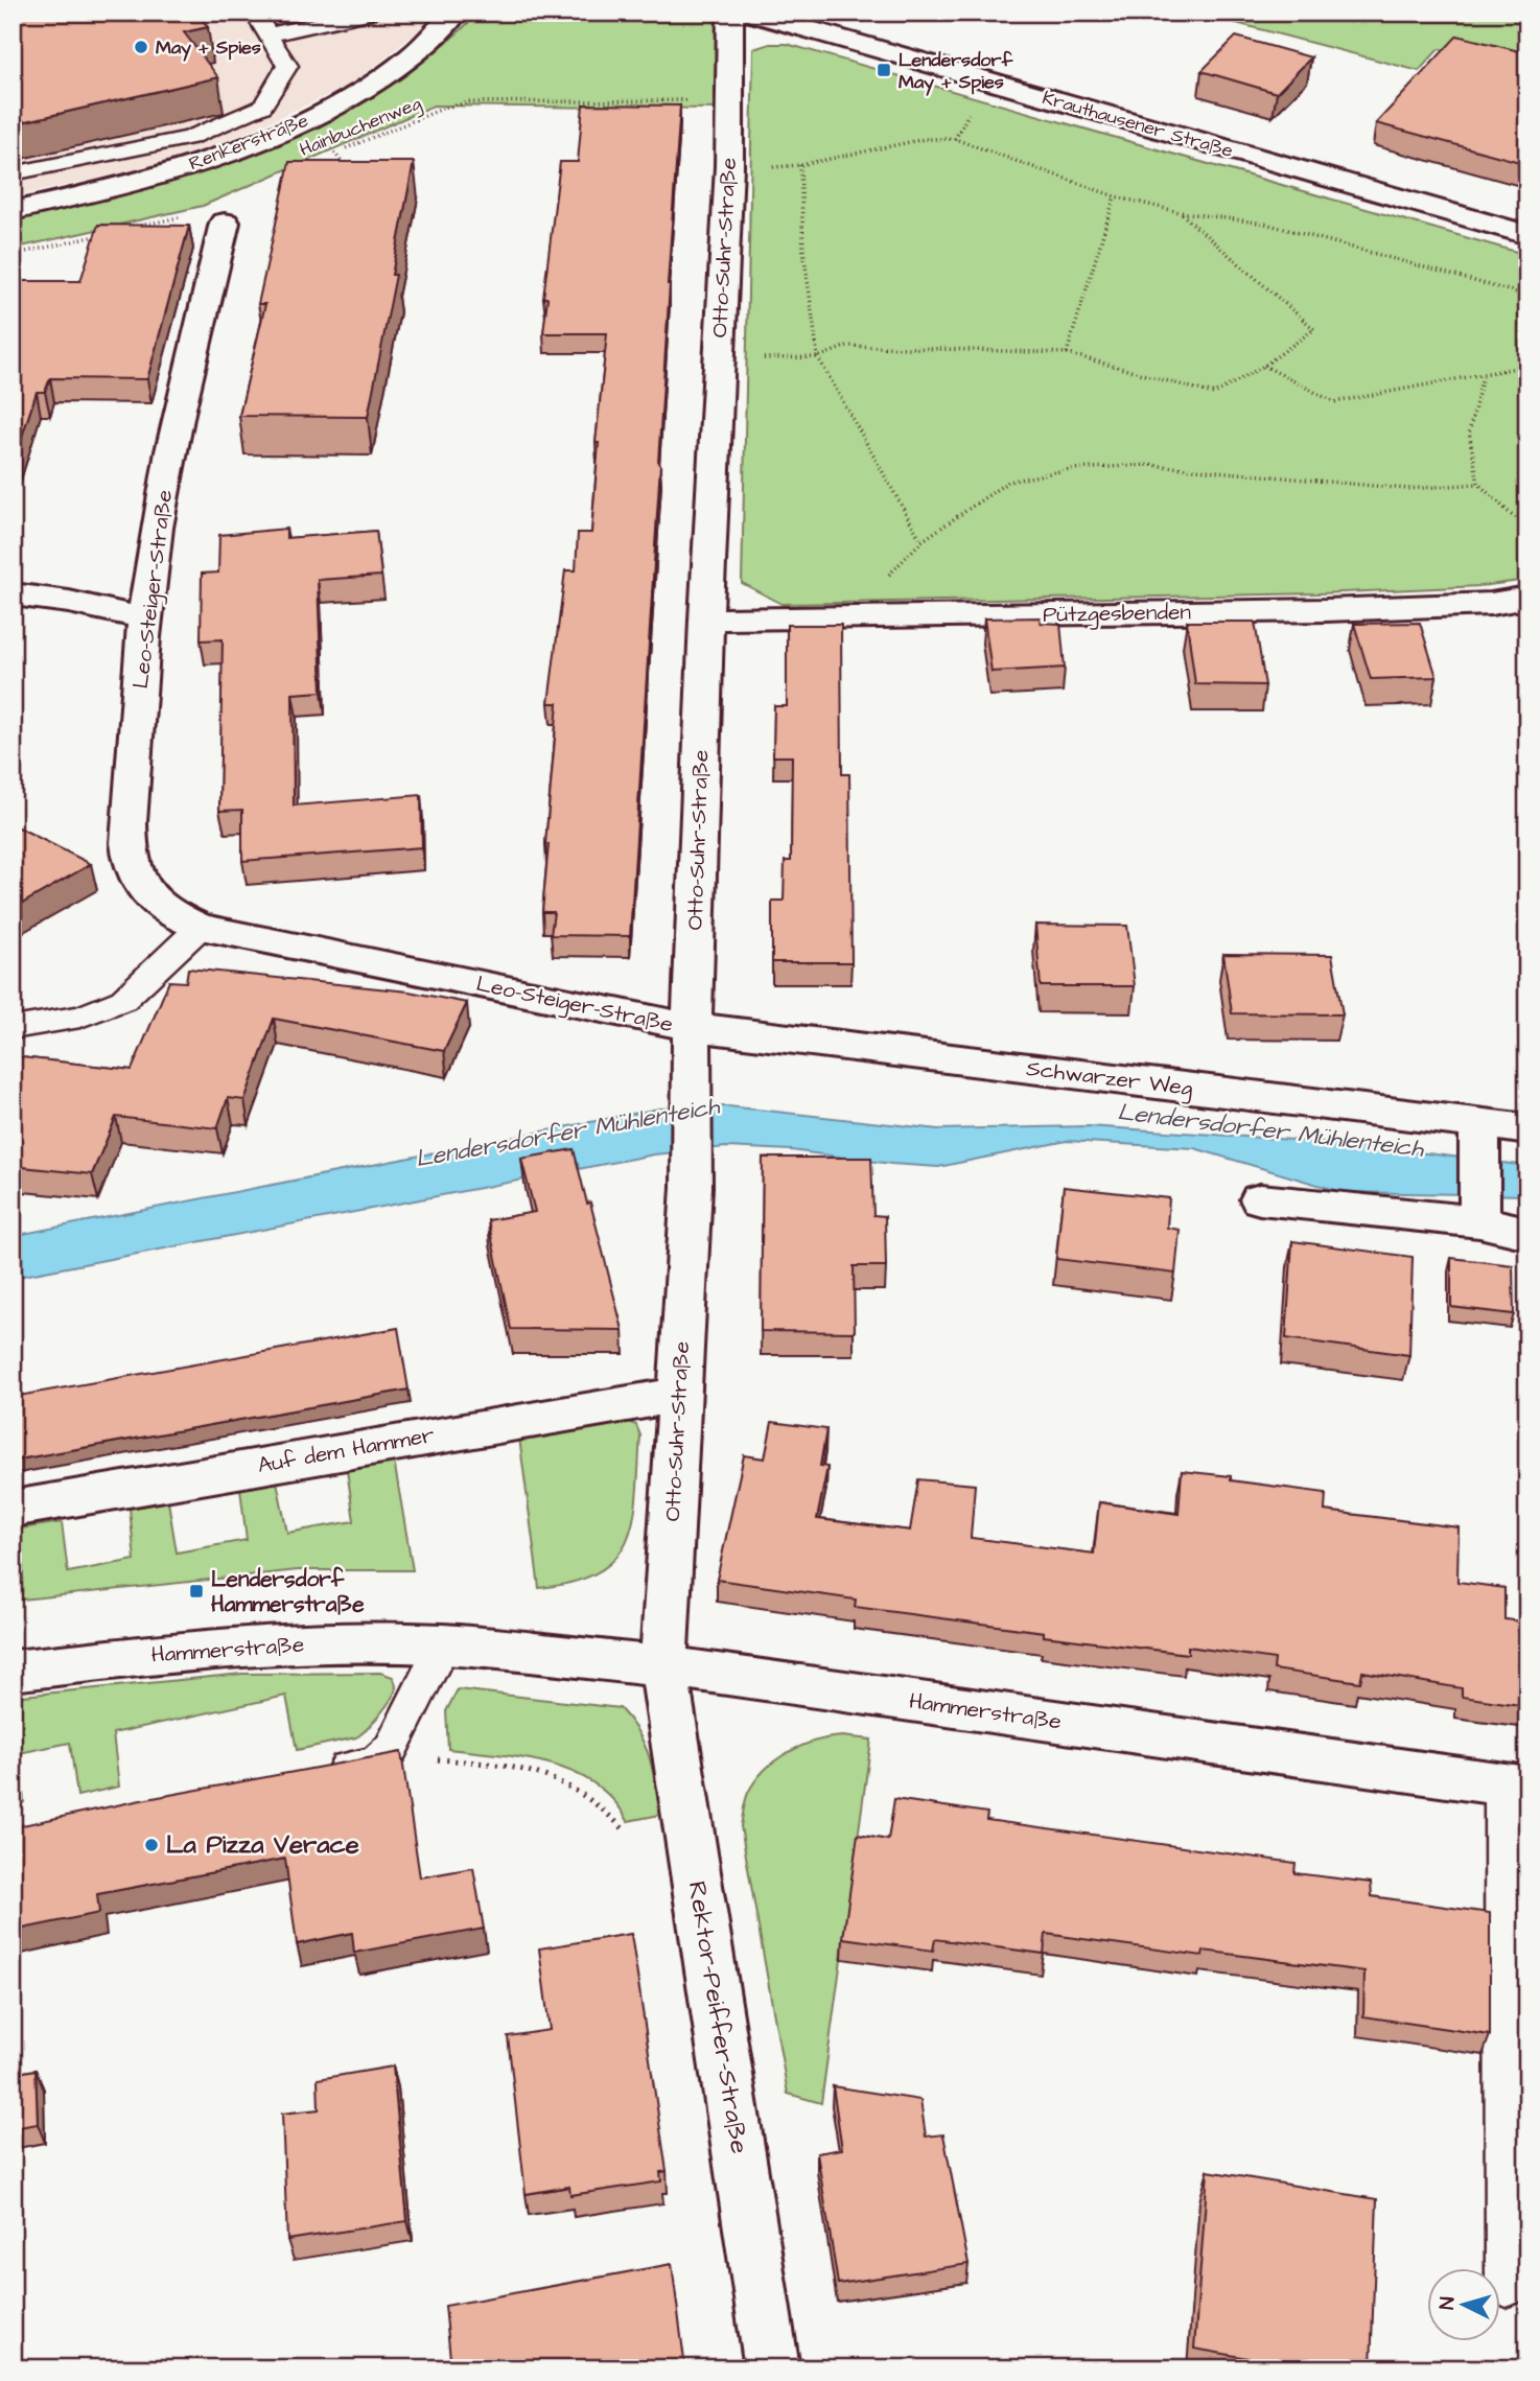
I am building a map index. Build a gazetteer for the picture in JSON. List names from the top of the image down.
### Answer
{
  "streets": {
    "street": [
      "Krauthausener Straße",
      "Renkerstraße",
      "Otto-Suhr-Straße",
      "Leo-Steiger-Straße",
      "Pützgesbenden",
      "Schwarzer Weg",
      "Auf dem Hammer",
      "Hammerstraße",
      "Rektor-Peiffer-Straße"
    ],
    "path": ["Hainbuchenweg"]
  },
  "crossings": [
    ["Hainbuchenweg", "Otto-Suhr-Straße"],
    ["Otto-Suhr-Straße", "Leo-Steiger-Straße"],
    ["Otto-Suhr-Straße", "Pützgesbenden"],
    ["Otto-Suhr-Straße", "Schwarzer Weg"],
    ["Otto-Suhr-Straße", "Auf dem Hammer"],
    ["Otto-Suhr-Straße", "Hammerstraße"],
    ["Otto-Suhr-Straße", "Rektor-Peiffer-Straße"],
    ["Leo-Steiger-Straße", "Schwarzer Weg"],
    ["Hammerstraße", "Rektor-Peiffer-Straße"]
  ],
  "water": ["Lendersdorfer Mühlenteich"],
  "places": {
    "other": ["May + Spies", "La Pizza Verace"],
    "transit": ["Lendersdorf May + Spies", "Lendersdorf Hammerstraße"]
  },
  "north": "left"
}
